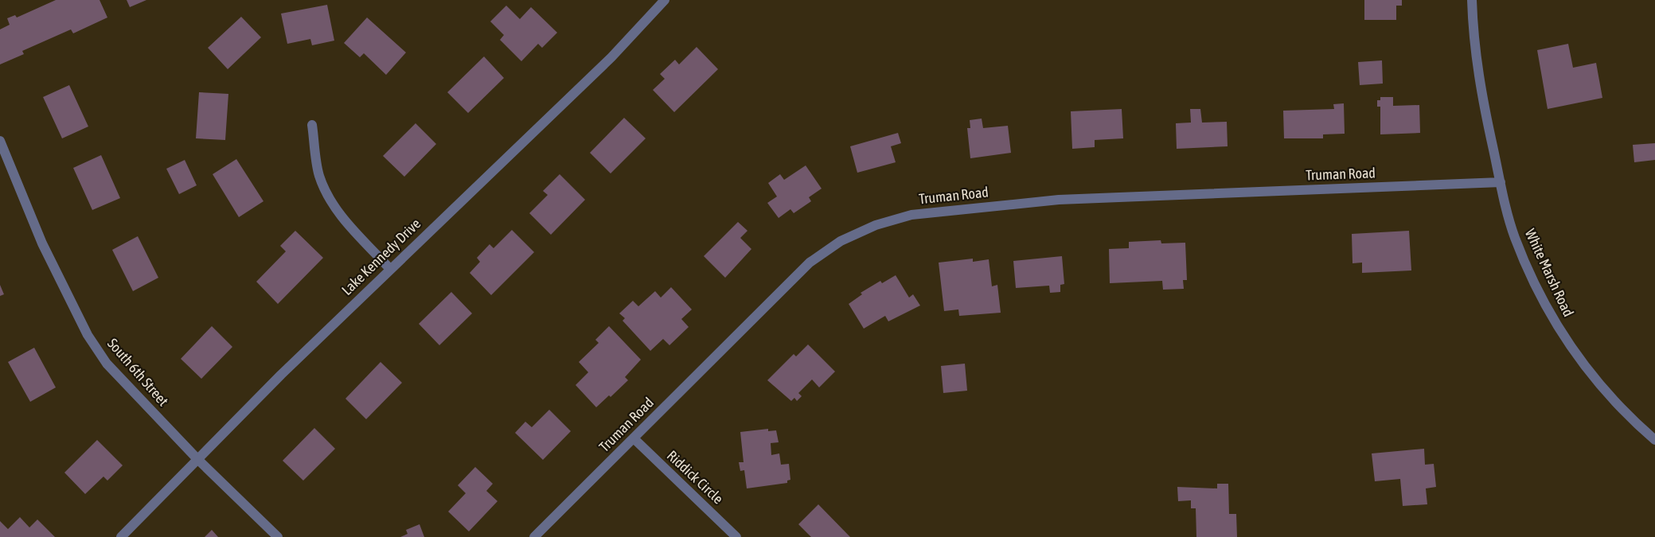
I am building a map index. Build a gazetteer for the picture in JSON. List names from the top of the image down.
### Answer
{
  "streets": {
    "street": [
      "Truman Road",
      "Lake Kennedy Drive",
      "White Marsh Road",
      "South 6th Street",
      "Riddick Circle"
    ]
  },
  "crossings": [
    ["Truman Road", "White Marsh Road"],
    ["Truman Road", "Riddick Circle"],
    ["Lake Kennedy Drive", "South 6th Street"]
  ]
}
